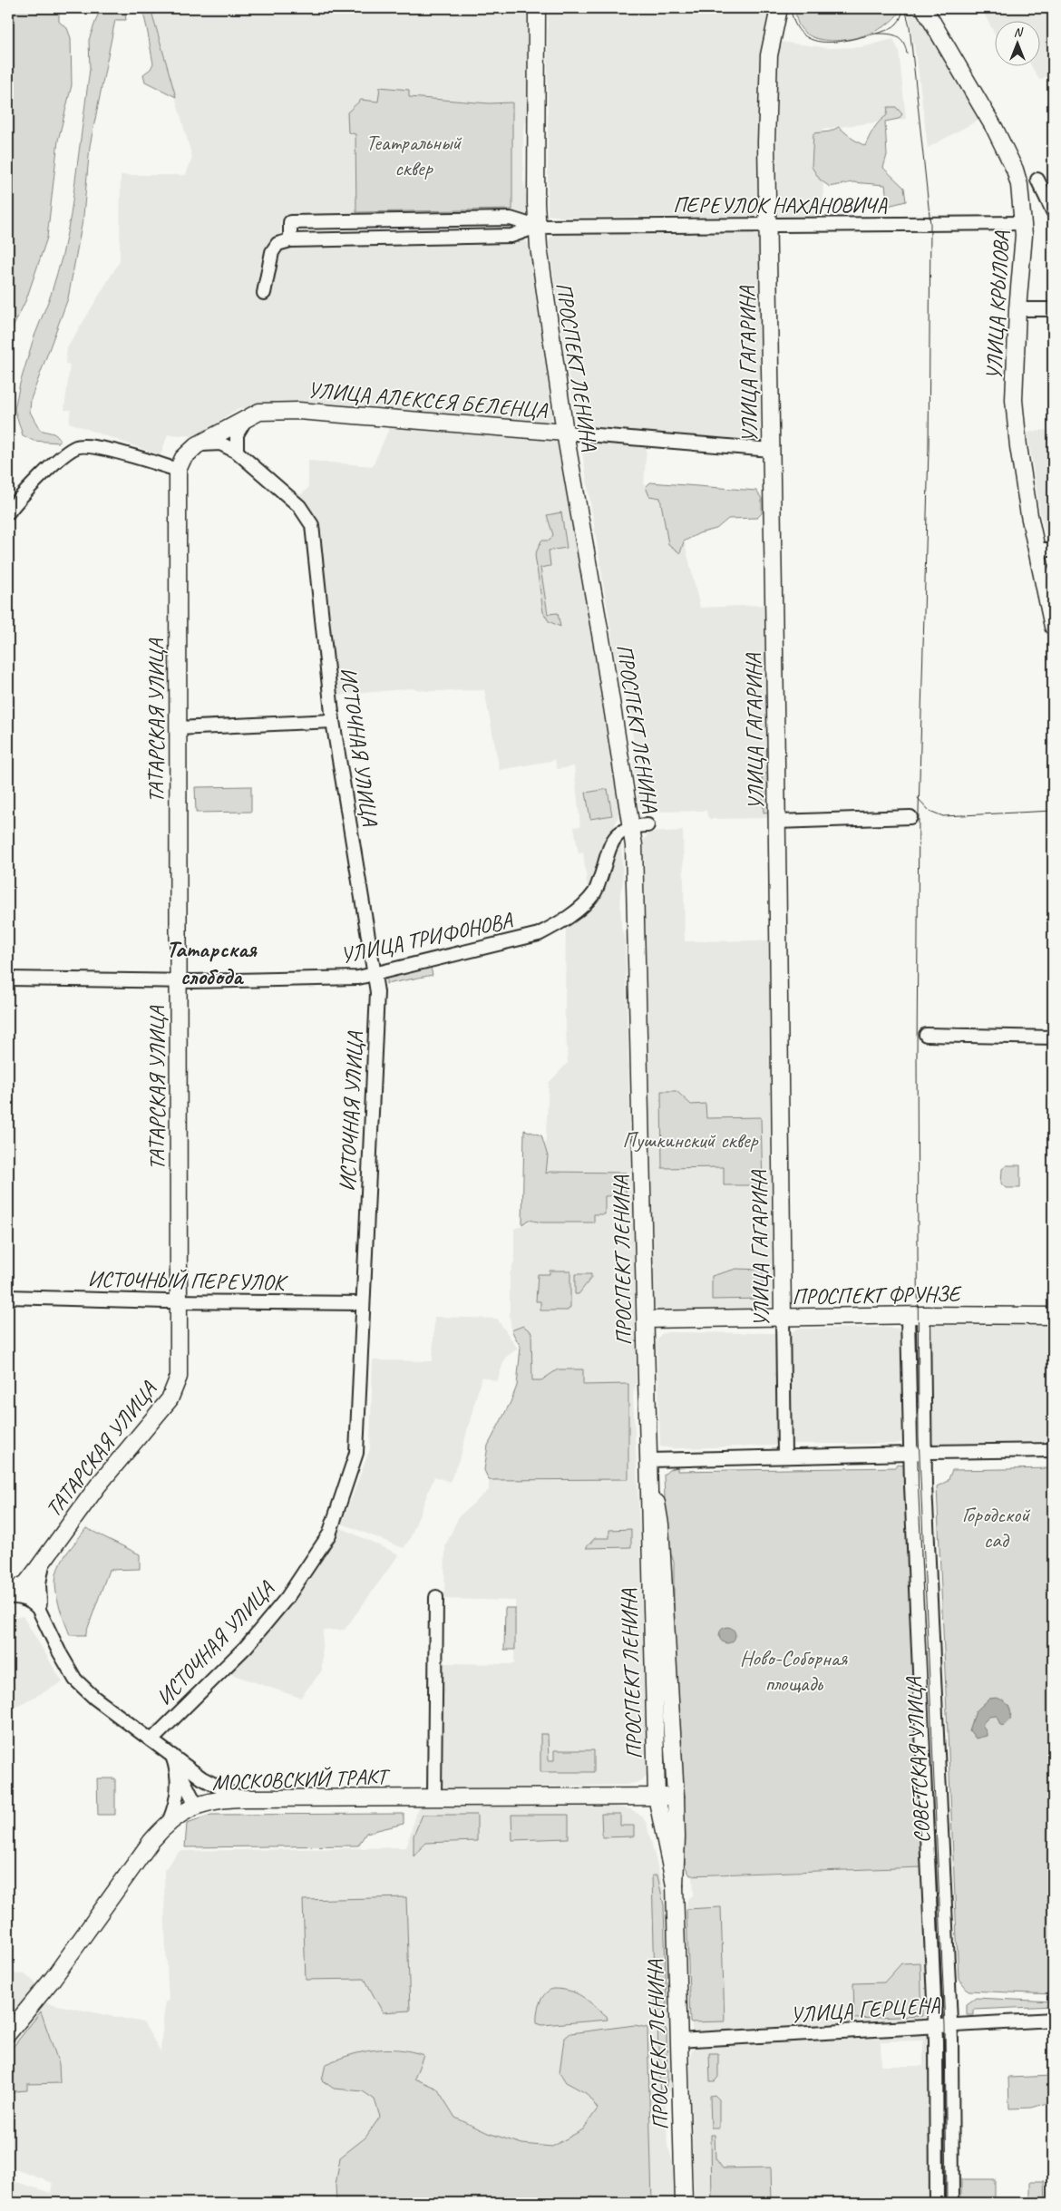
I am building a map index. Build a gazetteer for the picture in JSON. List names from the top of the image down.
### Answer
{
  "streets": {
    "main road": [
      "УЛИЦА КРЫЛОВА",
      "УЛИЦА ГАГАРИНА",
      "ПРОСПЕКТ ЛЕНИНА",
      "УЛИЦА АЛЕКСЕЯ БЕЛЕНЦА",
      "ТАТАРСКАЯ УЛИЦА",
      "ПРОСПЕКТ ФРУНЗЕ",
      "МОСКОВСКИЙ ТРАКТ"
    ],
    "street": [
      "ПЕРЕУЛОК НАХАНОВИЧА",
      "ИСТОЧНАЯ УЛИЦА",
      "УЛИЦА ТРИФОНОВА",
      "ИСТОЧНЫЙ ПЕРЕУЛОК",
      "СОВЕТСКАЯ УЛИЦА",
      "УЛИЦА ГЕРЦЕНА"
    ]
  },
  "crossings": [
    ["ПЕРЕУЛОК НАХАНОВИЧА", "УЛИЦА КРЫЛОВА"],
    ["ПЕРЕУЛОК НАХАНОВИЧА", "УЛИЦА ГАГАРИНА"],
    ["ПЕРЕУЛОК НАХАНОВИЧА", "ПРОСПЕКТ ЛЕНИНА"],
    ["УЛИЦА ГАГАРИНА", "УЛИЦА АЛЕКСЕЯ БЕЛЕНЦА"],
    ["УЛИЦА ГАГАРИНА", "ПРОСПЕКТ ФРУНЗЕ"],
    ["ПРОСПЕКТ ЛЕНИНА", "УЛИЦА АЛЕКСЕЯ БЕЛЕНЦА"],
    ["ПРОСПЕКТ ЛЕНИНА", "УЛИЦА ТРИФОНОВА"],
    ["ПРОСПЕКТ ЛЕНИНА", "ПРОСПЕКТ ФРУНЗЕ"],
    ["ПРОСПЕКТ ЛЕНИНА", "МОСКОВСКИЙ ТРАКТ"],
    ["ПРОСПЕКТ ЛЕНИНА", "УЛИЦА ГЕРЦЕНА"],
    ["УЛИЦА АЛЕКСЕЯ БЕЛЕНЦА", "ИСТОЧНАЯ УЛИЦА"],
    ["ТАТАРСКАЯ УЛИЦА", "УЛИЦА ТРИФОНОВА"],
    ["ТАТАРСКАЯ УЛИЦА", "ИСТОЧНЫЙ ПЕРЕУЛОК"],
    ["ИСТОЧНАЯ УЛИЦА", "УЛИЦА ТРИФОНОВА"],
    ["ИСТОЧНАЯ УЛИЦА", "ИСТОЧНЫЙ ПЕРЕУЛОК"],
    ["ПРОСПЕКТ ФРУНЗЕ", "СОВЕТСКАЯ УЛИЦА"],
    ["СОВЕТСКАЯ УЛИЦА", "УЛИЦА ГЕРЦЕНА"]
  ],
  "districts": ["Татарская слобода"],
  "parks": [
    "Театральный сквер",
    "Пушкинский сквер",
    "Городской сад",
    "Ново-Соборная площадь"
  ],
  "north": "top"
}
